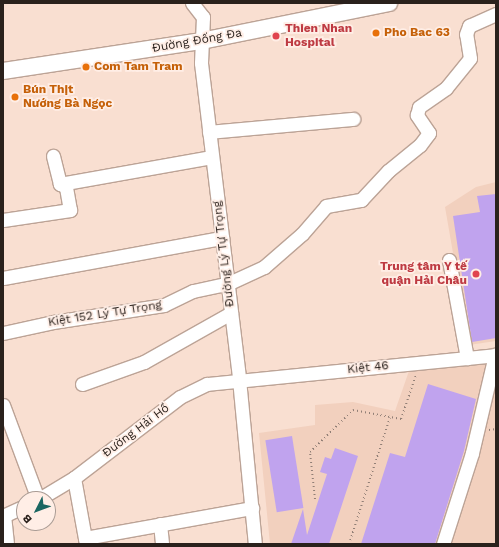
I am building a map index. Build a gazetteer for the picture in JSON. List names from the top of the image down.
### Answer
{
  "streets": {
    "main road": ["Đường Đống Đa"],
    "street": [
      "Đường Lý Tự Trọng",
      "Kiệt 152 Lý Tự Trọng",
      "Kiệt 46",
      "Đường Hải Hồ"
    ]
  },
  "crossings": [
    ["Đường Đống Đa", "Đường Lý Tự Trọng"],
    ["Đường Lý Tự Trọng", "Kiệt 152 Lý Tự Trọng"],
    ["Đường Lý Tự Trọng", "Kiệt 46"],
    ["Đường Lý Tự Trọng", "Đường Hải Hồ"],
    ["Kiệt 46", "Đường Hải Hồ"]
  ],
  "places": [
    "Pho Bac 63",
    "Thien Nhan Hospital",
    "Com Tam Tram",
    "Bún Thịt Nướng Bà Ngọc",
    "Trung tâm Y tế quận Hải Châu"
  ],
  "north": "bottom left"
}
